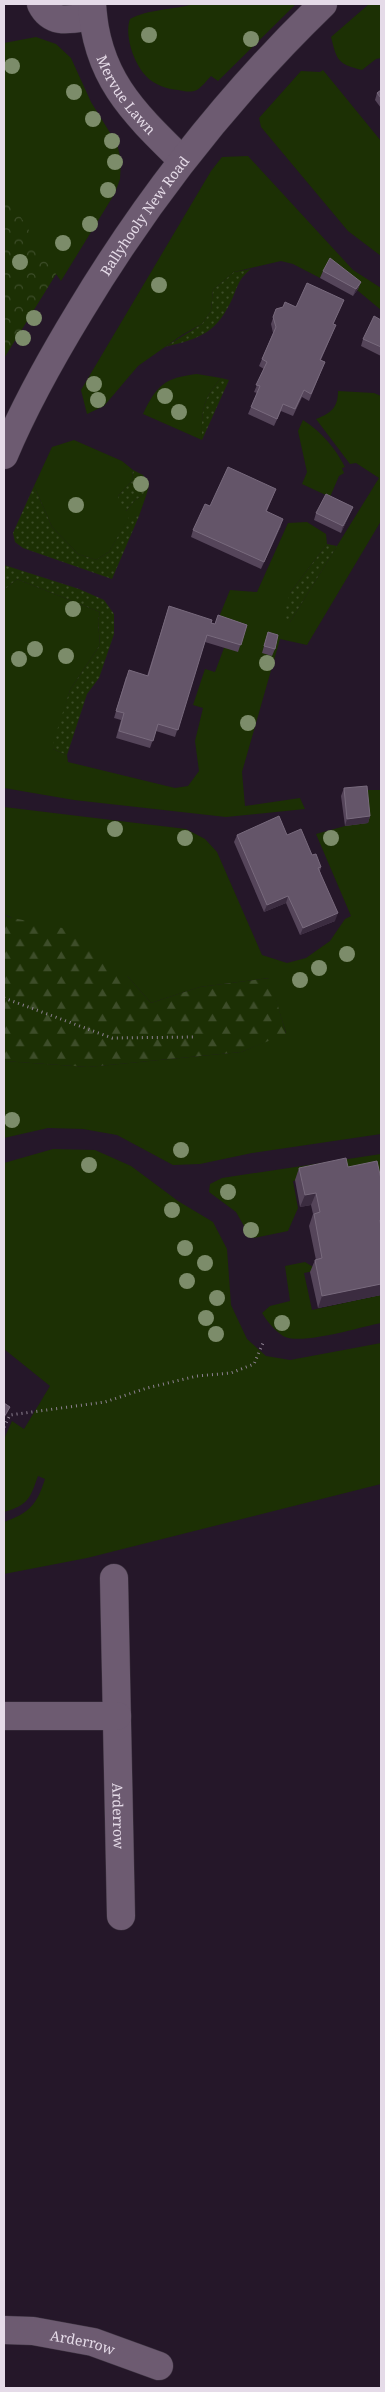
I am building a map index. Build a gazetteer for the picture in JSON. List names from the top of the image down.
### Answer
{
  "streets": {
    "street": ["Mervue Lawn", "Ballyhooly New Road", "Arderrow"]
  },
  "crossings": [
    ["Mervue Lawn", "Ballyhooly New Road"]
  ]
}
